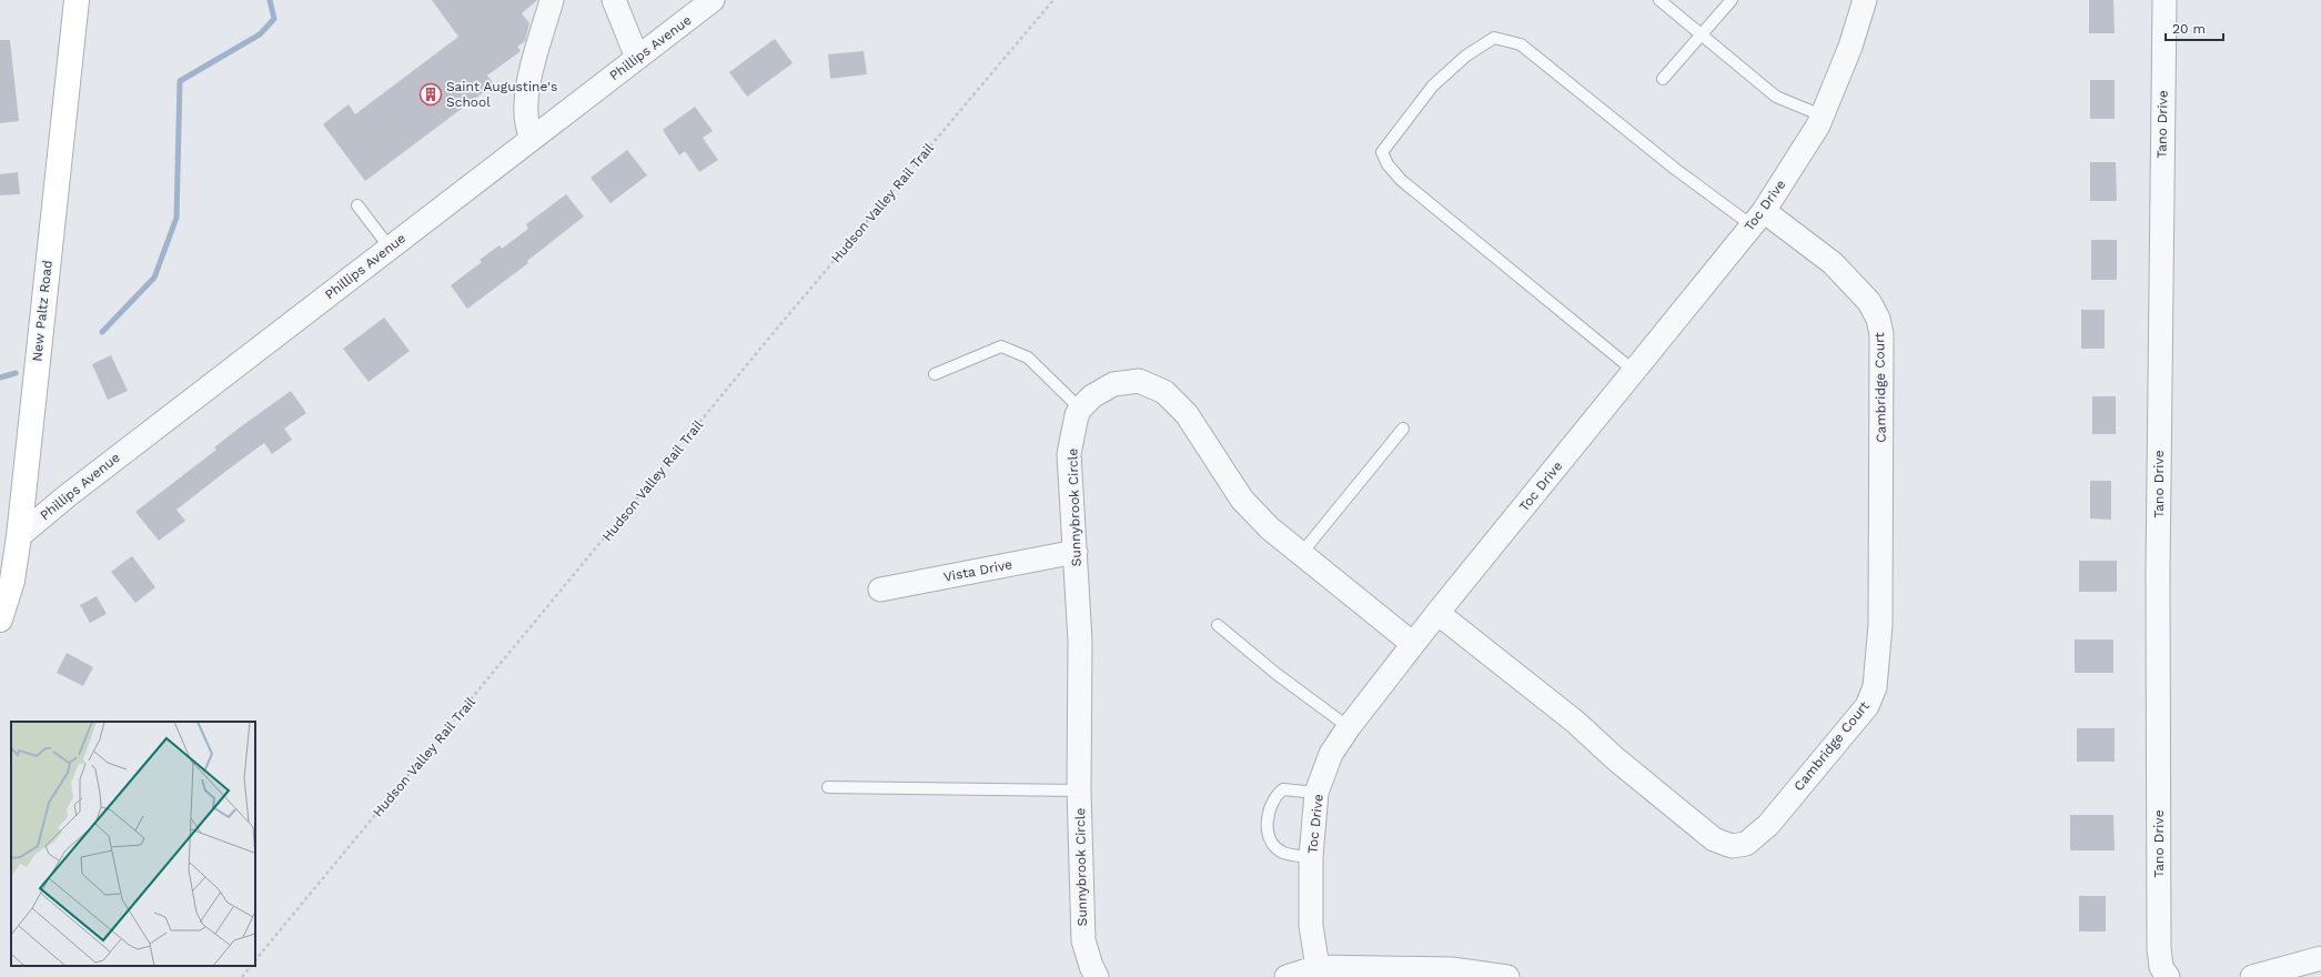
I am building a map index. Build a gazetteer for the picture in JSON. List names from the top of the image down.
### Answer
{
  "streets": {
    "street": [
      "Phillips Avenue",
      "Tano Drive",
      "Toc Drive",
      "New Paltz Road",
      "Cambridge Court",
      "Sunnybrook Circle",
      "Vista Drive"
    ],
    "path": ["Hudson Valley Rail Trail"]
  },
  "crossings": [
    ["Phillips Avenue", "New Paltz Road"],
    ["Toc Drive", "Cambridge Court"],
    ["Toc Drive", "Sunnybrook Circle"],
    ["Sunnybrook Circle", "Vista Drive"]
  ],
  "places": {
    "building": ["Saint Augustine's School"]
  },
  "scale_bar": "20 m"
}
